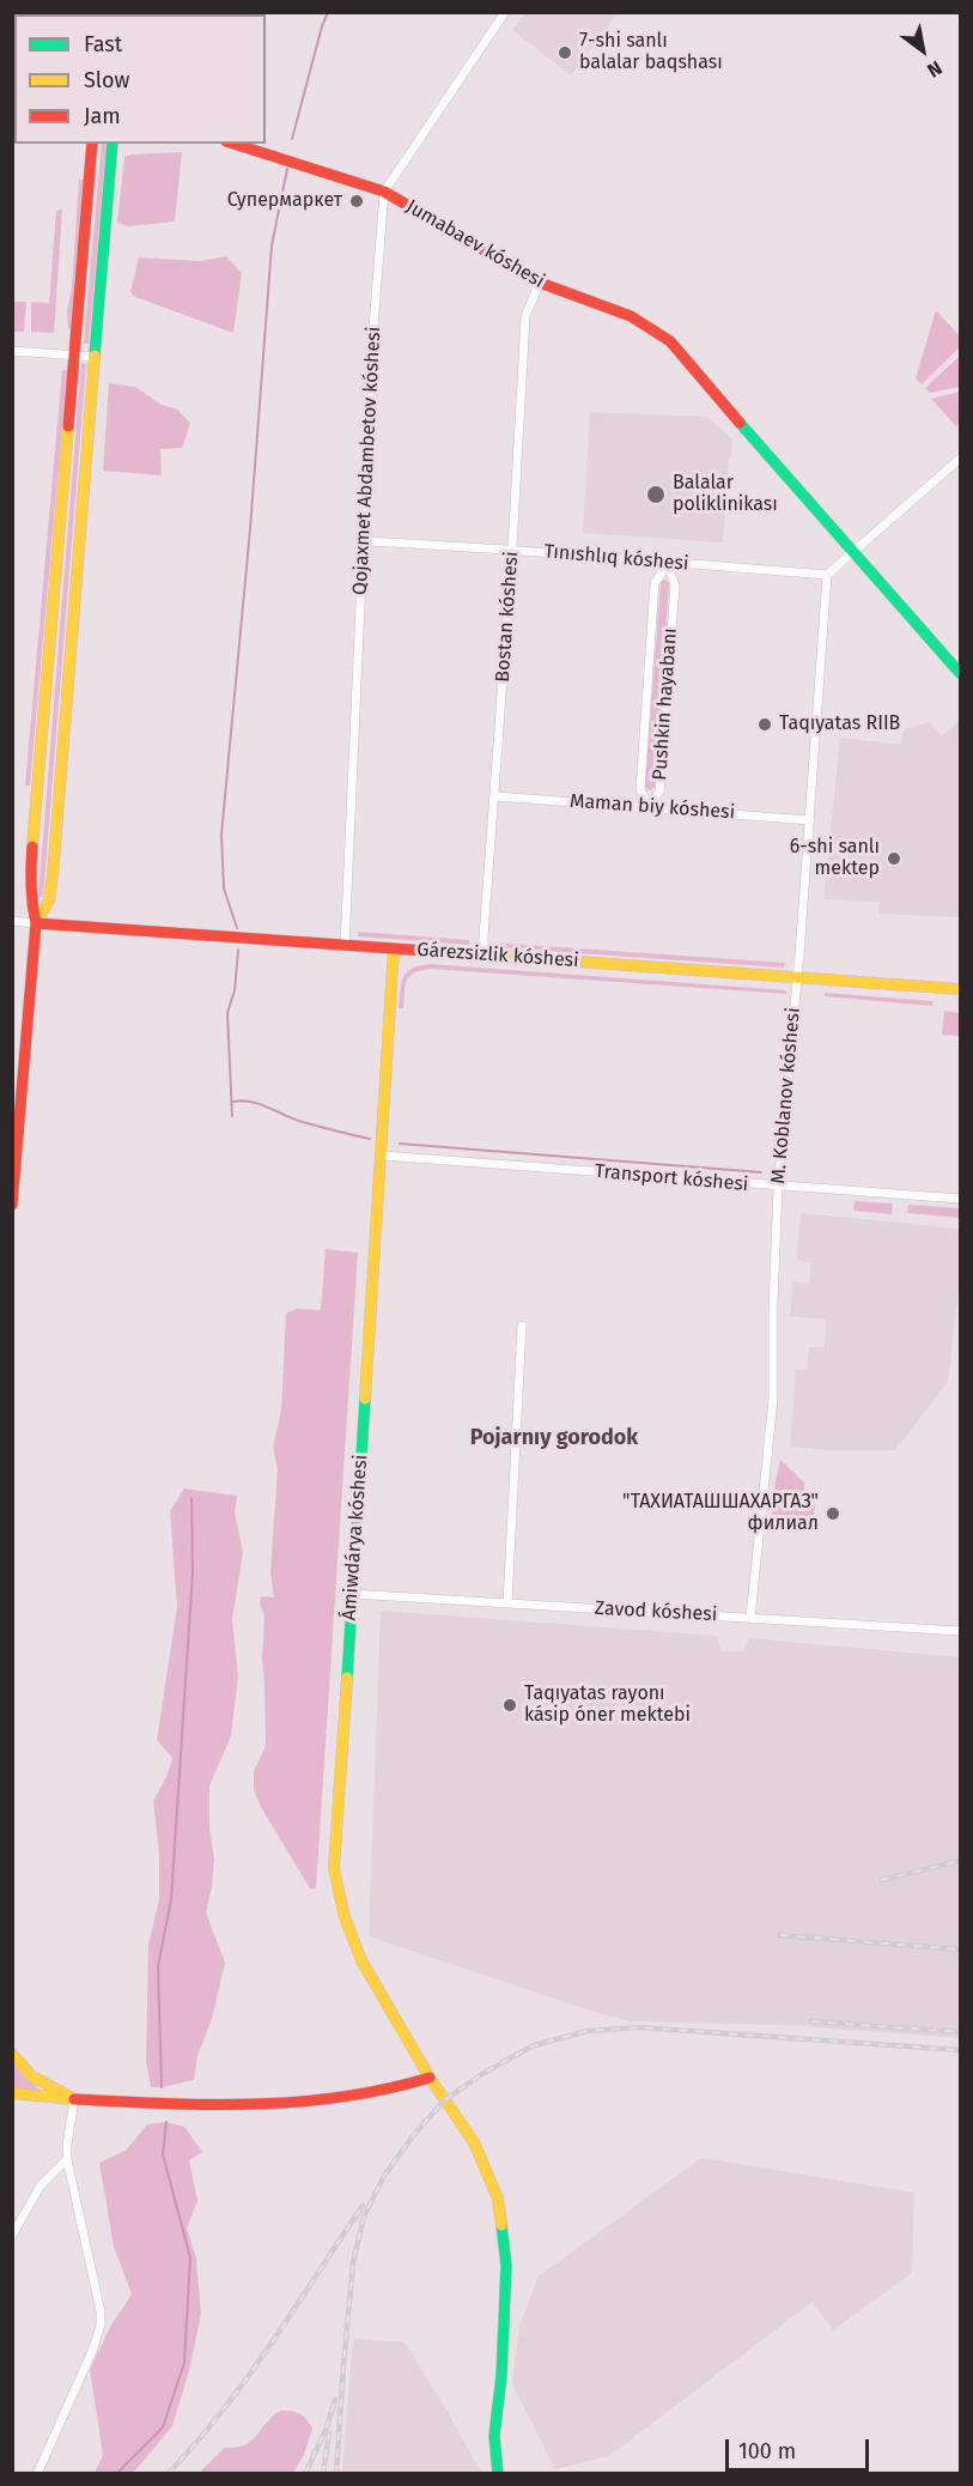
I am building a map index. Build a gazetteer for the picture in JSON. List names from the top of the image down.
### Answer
{
  "streets": {
    "street": [
      "Jumabaev kóshesi",
      "Qojaxmet Abdambetov kóshesi",
      "Tınıshlıq kóshesi",
      "Bostan kóshesi",
      "Pushkin hayabanı",
      "Maman biy kóshesi",
      "Gárezsizlik kóshesi",
      "M. Koblanov kóshesi",
      "Transport kóshesi",
      "Ámiwdárya kóshesi",
      "Zavod kóshesi"
    ]
  },
  "crossings": [
    ["Jumabaev kóshesi", "Qojaxmet Abdambetov kóshesi"],
    ["Jumabaev kóshesi", "Bostan kóshesi"],
    ["Qojaxmet Abdambetov kóshesi", "Tınıshlıq kóshesi"],
    ["Qojaxmet Abdambetov kóshesi", "Gárezsizlik kóshesi"],
    ["Tınıshlıq kóshesi", "Bostan kóshesi"],
    ["Tınıshlıq kóshesi", "Pushkin hayabanı"],
    ["Tınıshlıq kóshesi", "M. Koblanov kóshesi"],
    ["Bostan kóshesi", "Maman biy kóshesi"],
    ["Bostan kóshesi", "Gárezsizlik kóshesi"],
    ["Pushkin hayabanı", "Maman biy kóshesi"],
    ["Maman biy kóshesi", "M. Koblanov kóshesi"],
    ["Gárezsizlik kóshesi", "M. Koblanov kóshesi"],
    ["Gárezsizlik kóshesi", "Ámiwdárya kóshesi"],
    ["M. Koblanov kóshesi", "Transport kóshesi"],
    ["M. Koblanov kóshesi", "Zavod kóshesi"],
    ["Transport kóshesi", "Ámiwdárya kóshesi"],
    ["Ámiwdárya kóshesi", "Zavod kóshesi"]
  ],
  "districts": ["Pojarnıy gorodok"],
  "places": [
    "7-shi sanlı balalar baqshası",
    "Супермаркет",
    "Balalar poliklinikası",
    "Taqıyatas RIIB",
    "6-shi sanlı mektep",
    "\"ТАХИАТАШШАХАРГАЗ\" филиал",
    "Taqıyatas rayonı kásip óner mektebi"
  ],
  "legend": ["Fast", "Slow", "Jam"],
  "scale_bar": "100 m",
  "north": "bottom right"
}
